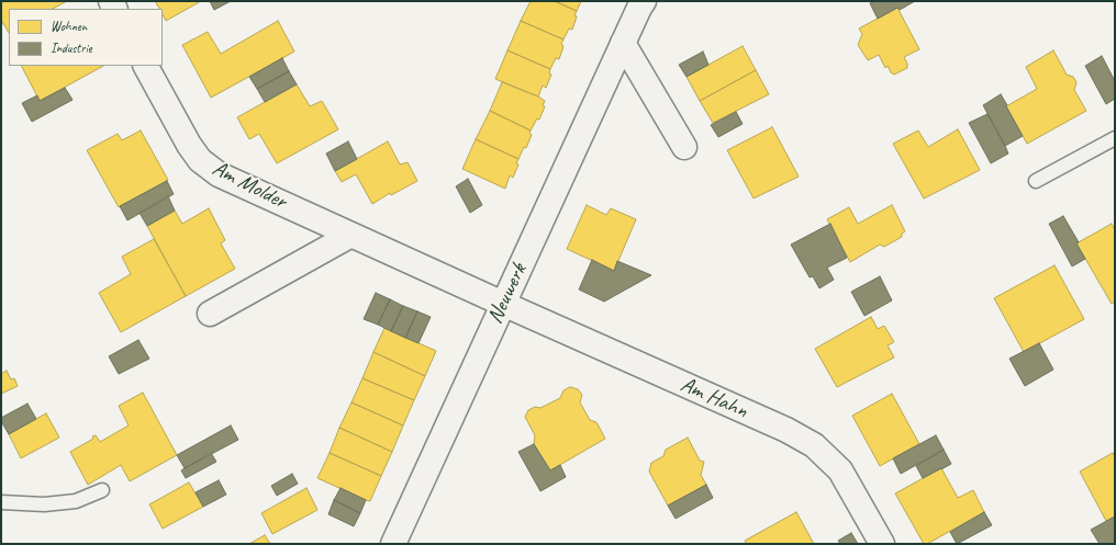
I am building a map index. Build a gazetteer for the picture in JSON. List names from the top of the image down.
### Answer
{
  "streets": {
    "street": ["Am Molder", "Neuwerk", "Am Hahn"]
  },
  "crossings": [
    ["Am Molder", "Neuwerk"],
    ["Am Molder", "Am Hahn"],
    ["Neuwerk", "Am Hahn"]
  ],
  "legend": ["Wohnen", "Industrie"]
}
